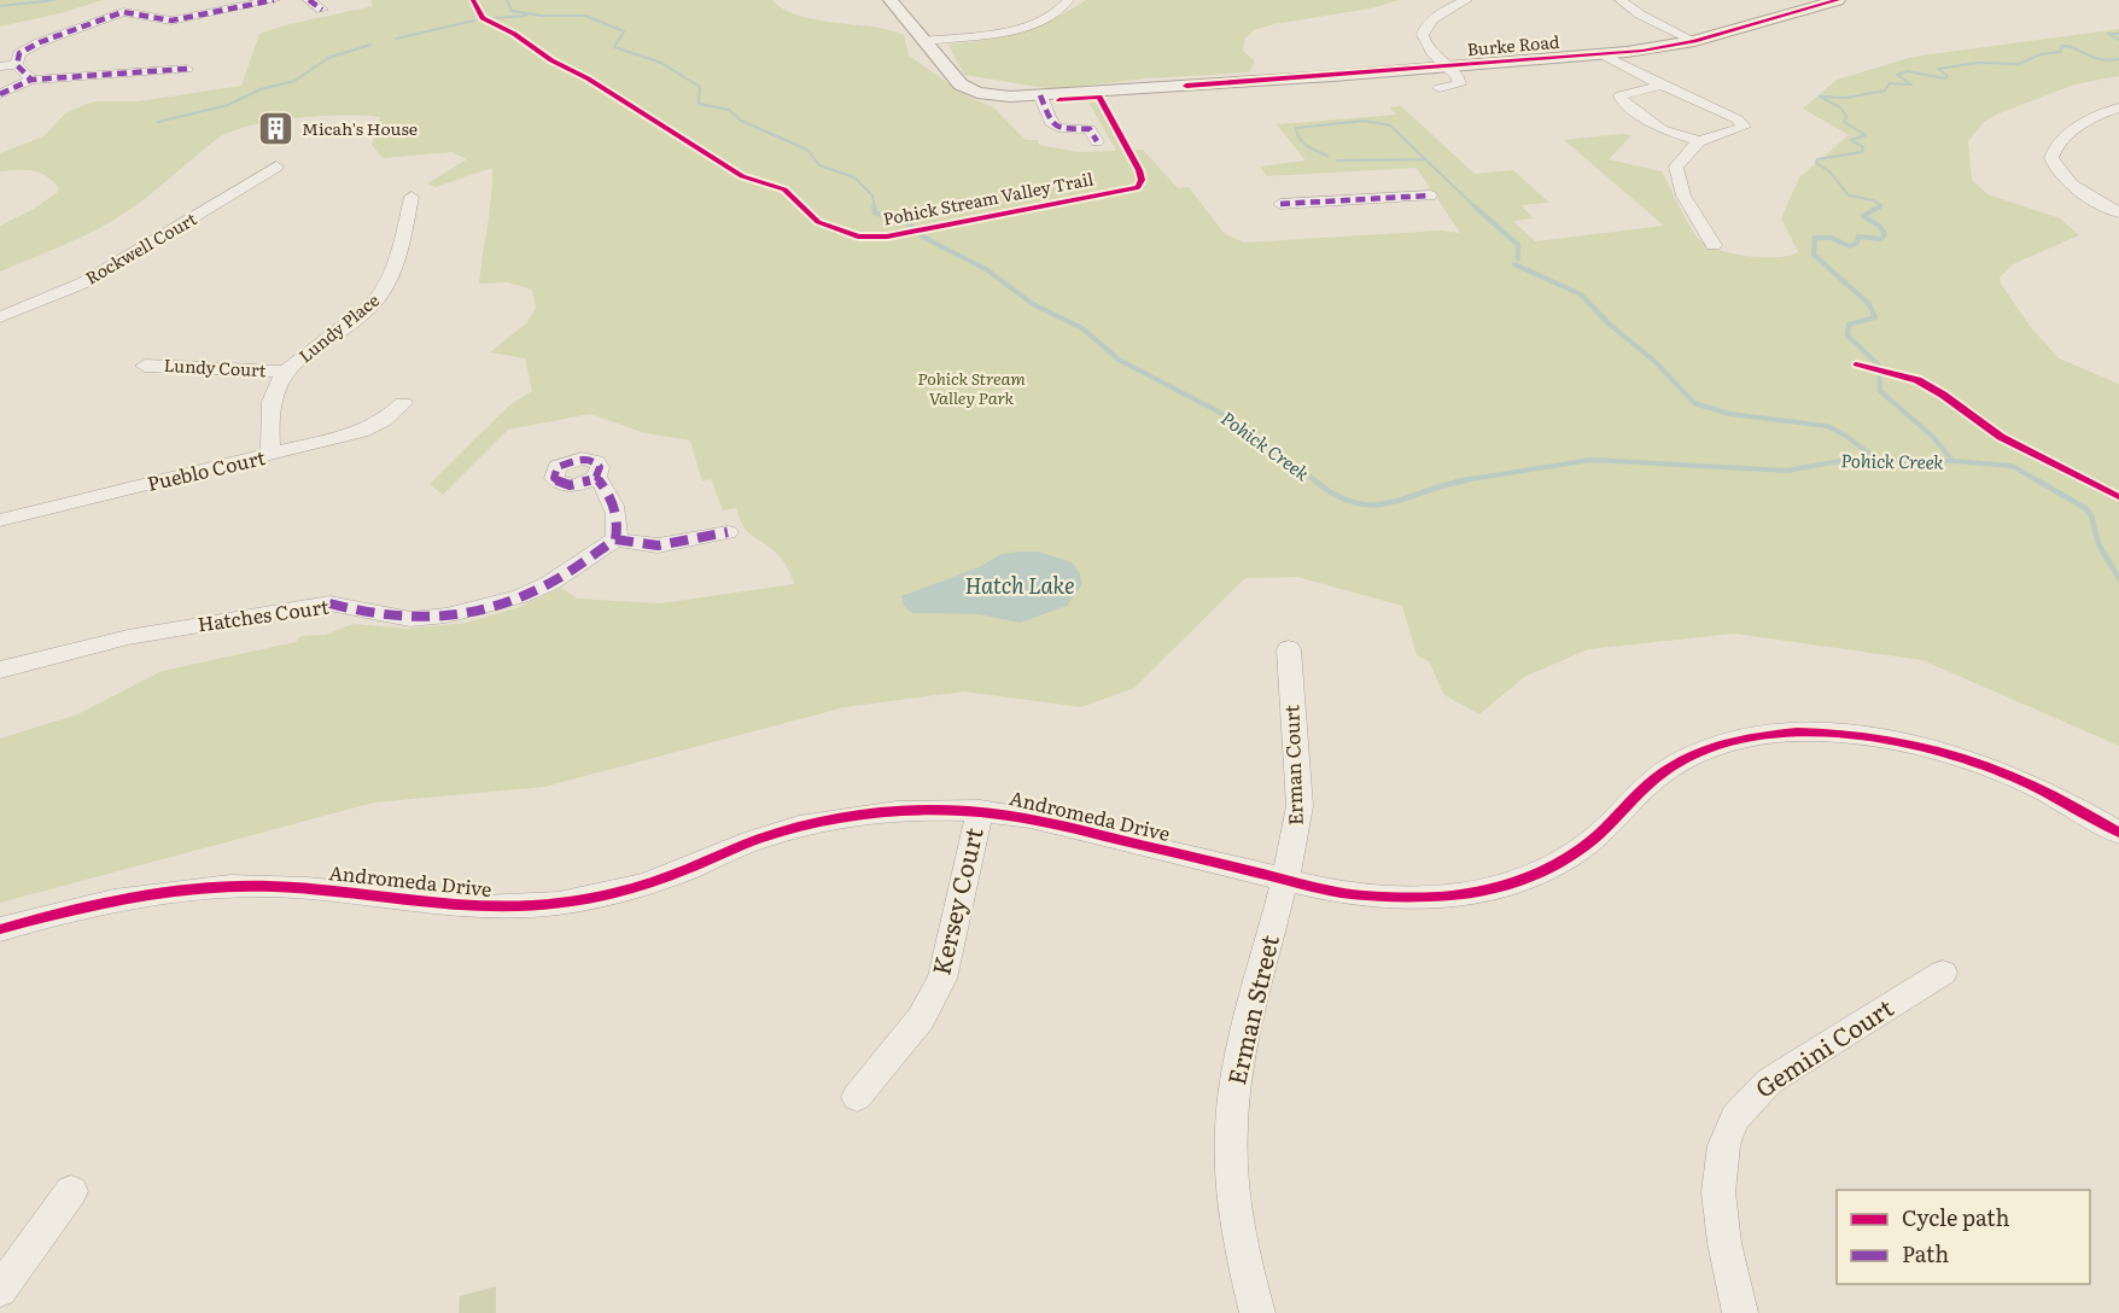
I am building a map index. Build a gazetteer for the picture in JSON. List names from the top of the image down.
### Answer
{
  "streets": {
    "street": [
      "Burke Road",
      "Rockwell Court",
      "Lundy Place",
      "Lundy Court",
      "Pueblo Court",
      "Hatches Court",
      "Erman Court",
      "Andromeda Drive",
      "Kersey Court",
      "Erman Street",
      "Gemini Court"
    ],
    "cycle path": ["Pohick Stream Valley Trail"]
  },
  "crossings": [
    ["Lundy Place", "Lundy Court"],
    ["Lundy Place", "Pueblo Court"],
    ["Erman Court", "Andromeda Drive"],
    ["Erman Court", "Erman Street"],
    ["Andromeda Drive", "Kersey Court"],
    ["Andromeda Drive", "Erman Street"]
  ],
  "water": ["Pohick Creek", "Hatch Lake"],
  "parks": ["Pohick Stream Valley Park"],
  "places": {
    "building": ["Micah's House"]
  },
  "legend": ["Cycle path", "Path"]
}
